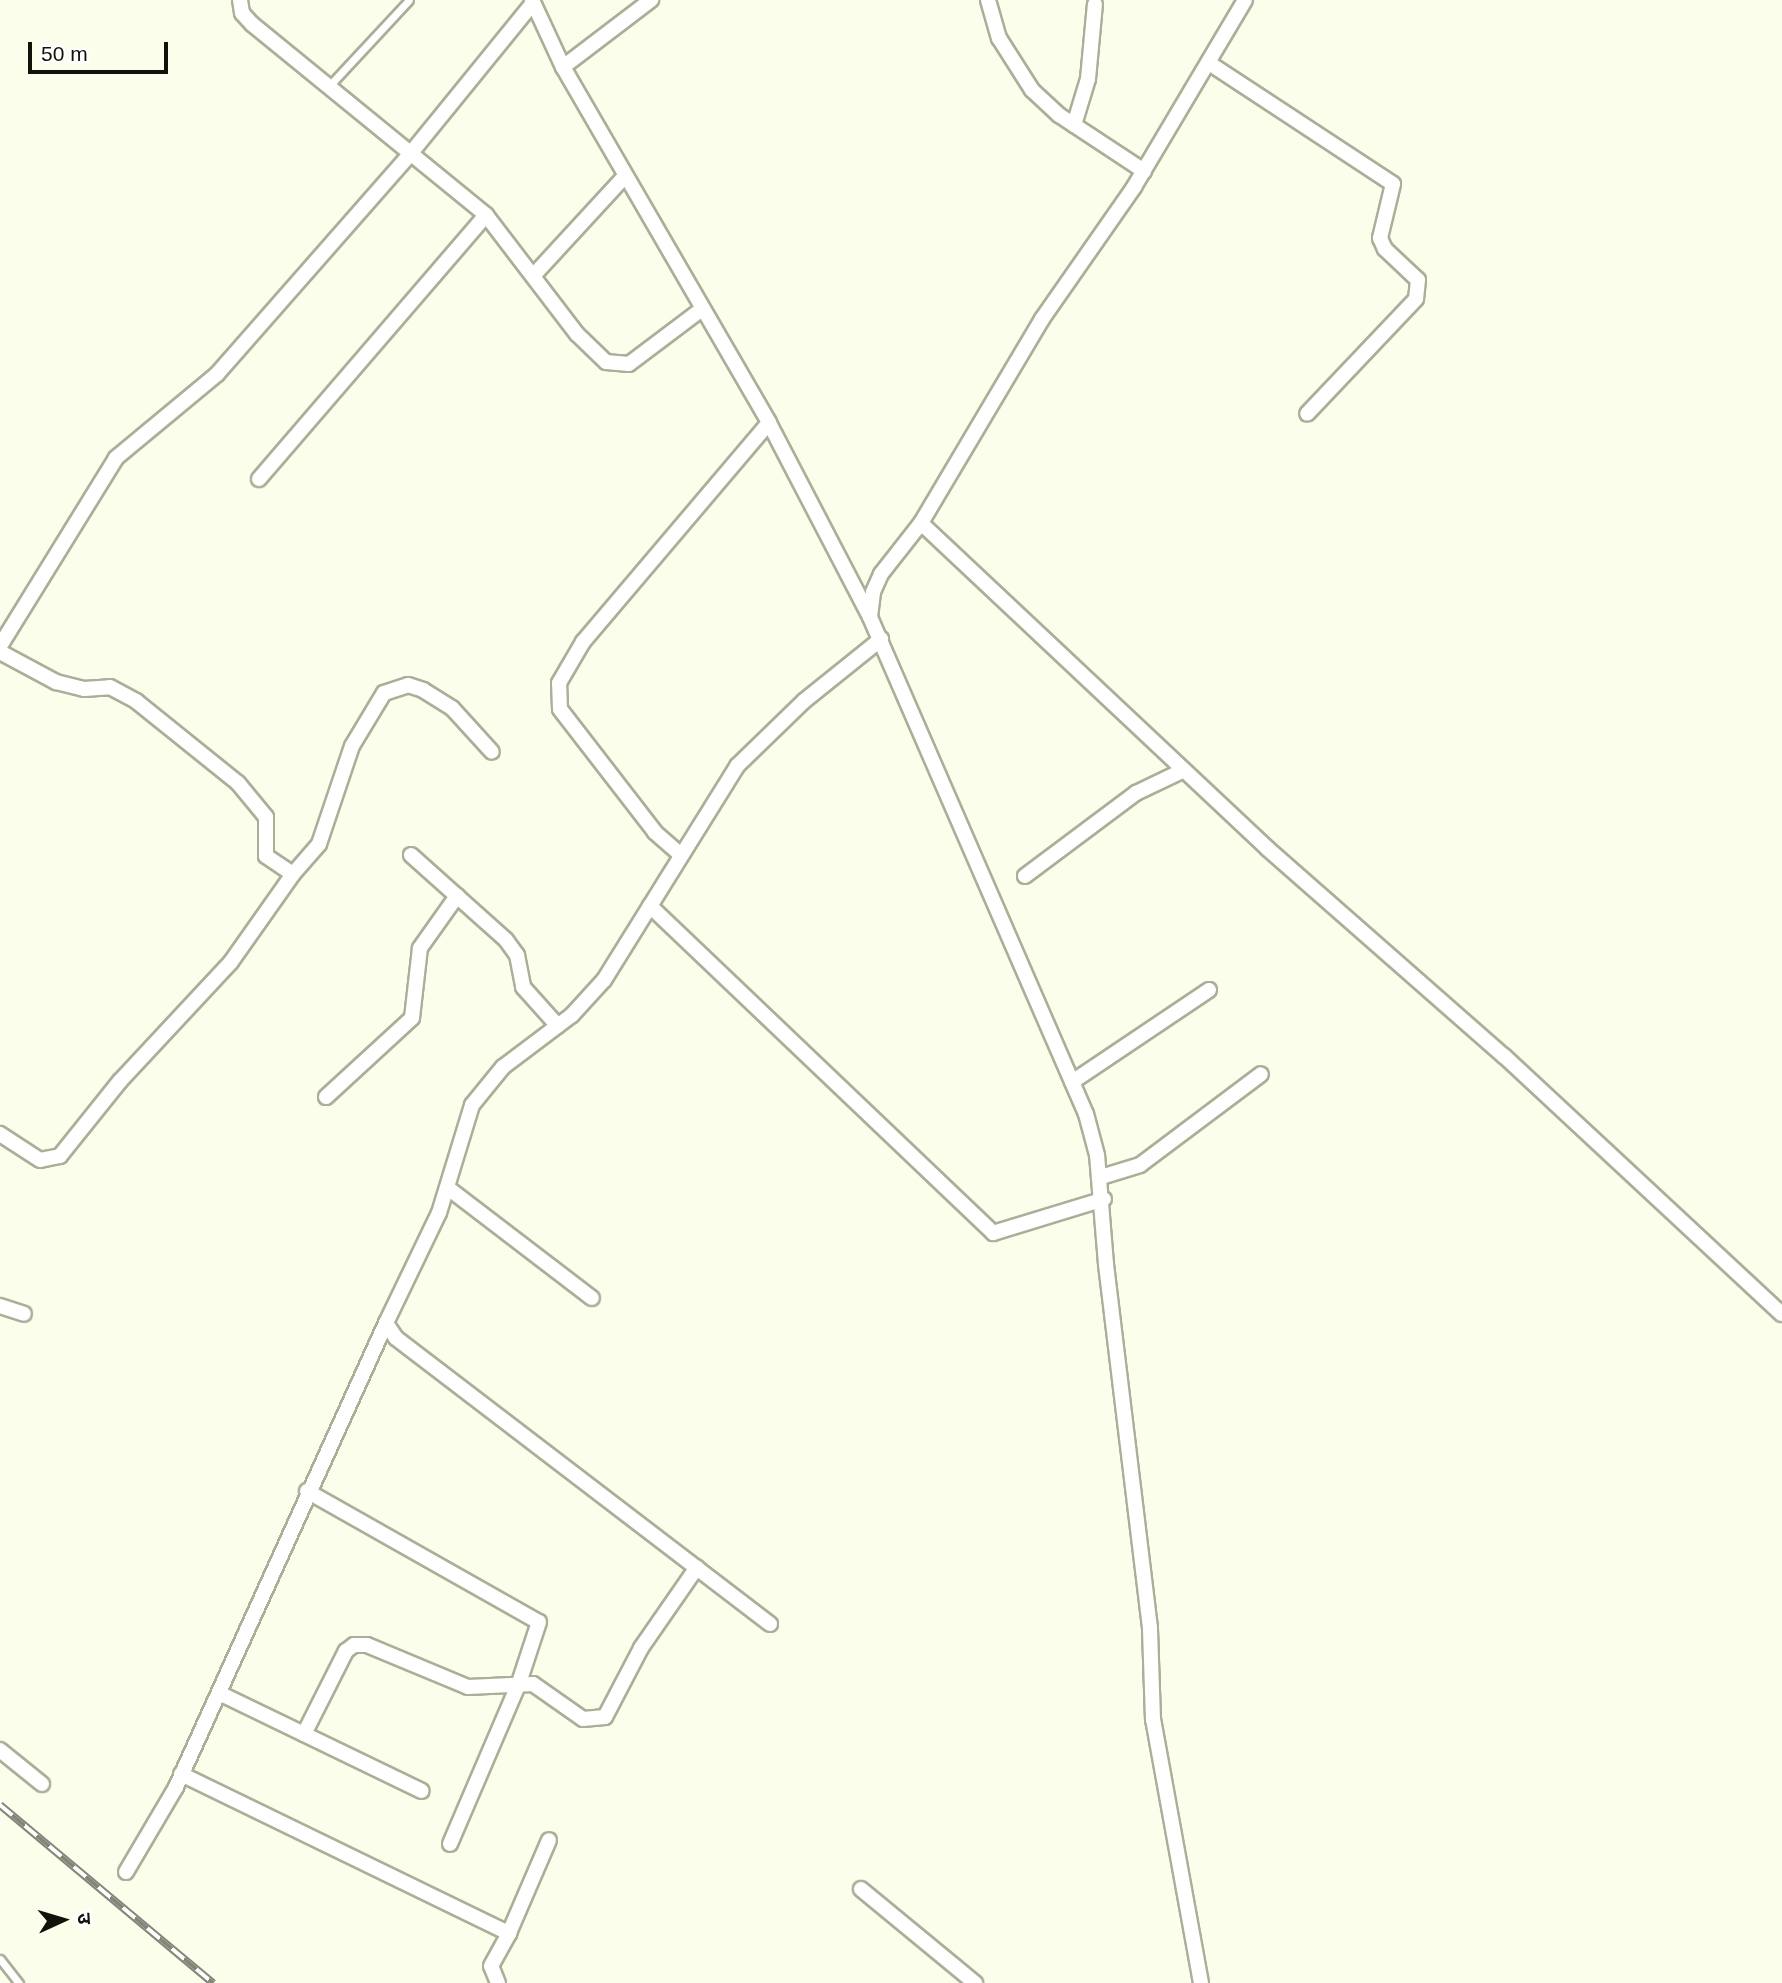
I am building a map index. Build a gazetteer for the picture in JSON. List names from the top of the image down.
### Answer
{
  "scale_bar": "50 m",
  "north": "right"
}
